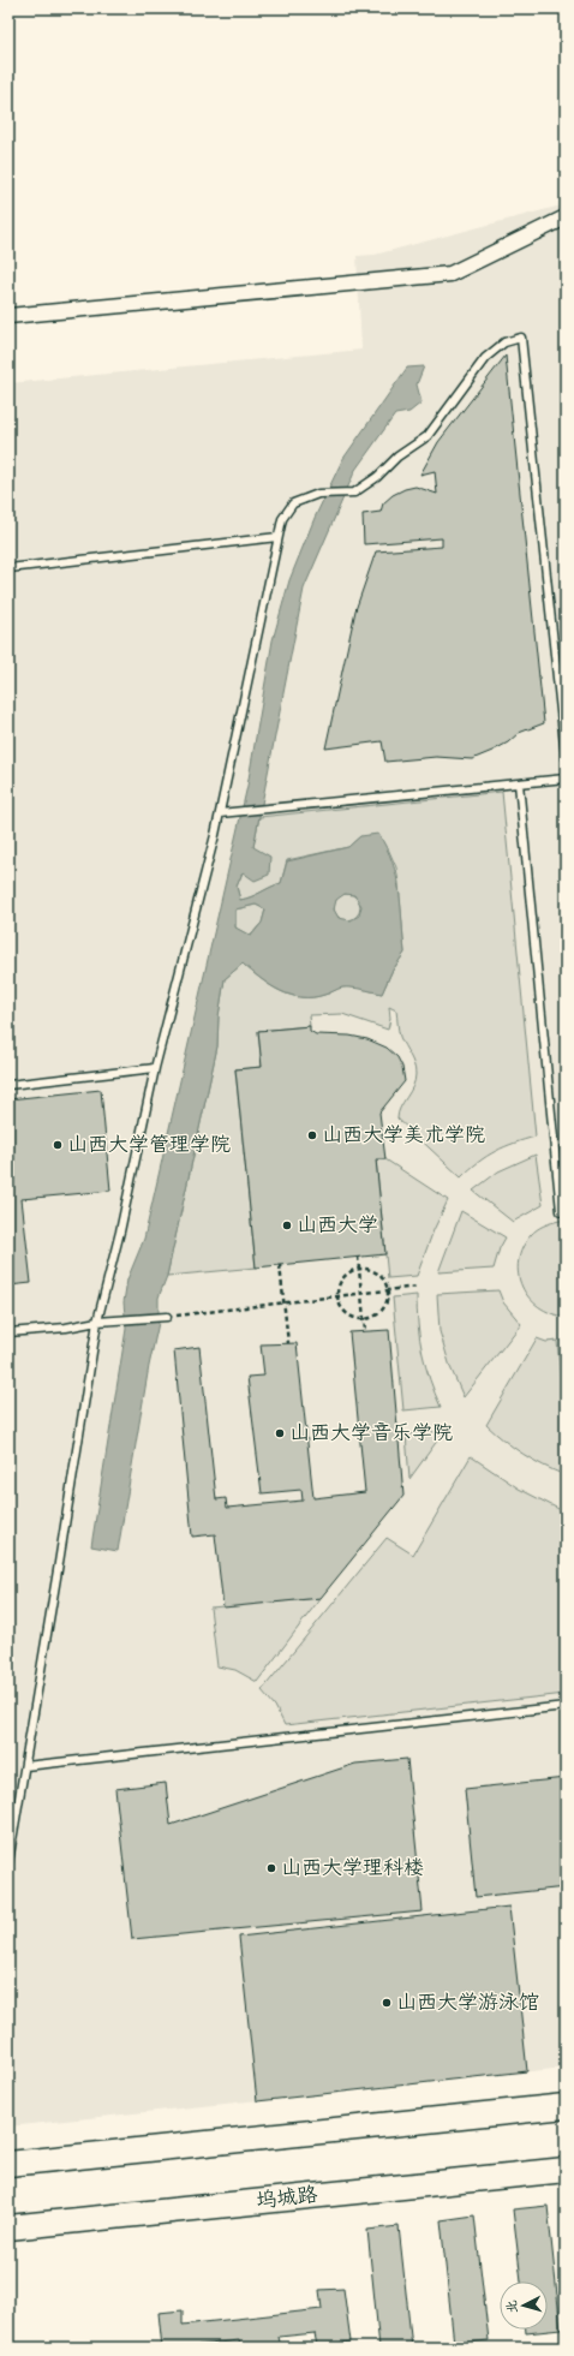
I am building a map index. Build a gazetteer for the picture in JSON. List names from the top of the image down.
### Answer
{
  "streets": {
    "main road": ["坞城路"]
  },
  "places": [
    "山西大学美术学院",
    "山西大学管理学院",
    "山西大学",
    "山西大学音乐学院",
    "山西大学理科楼",
    "山西大学游泳馆"
  ],
  "north": "left"
}
